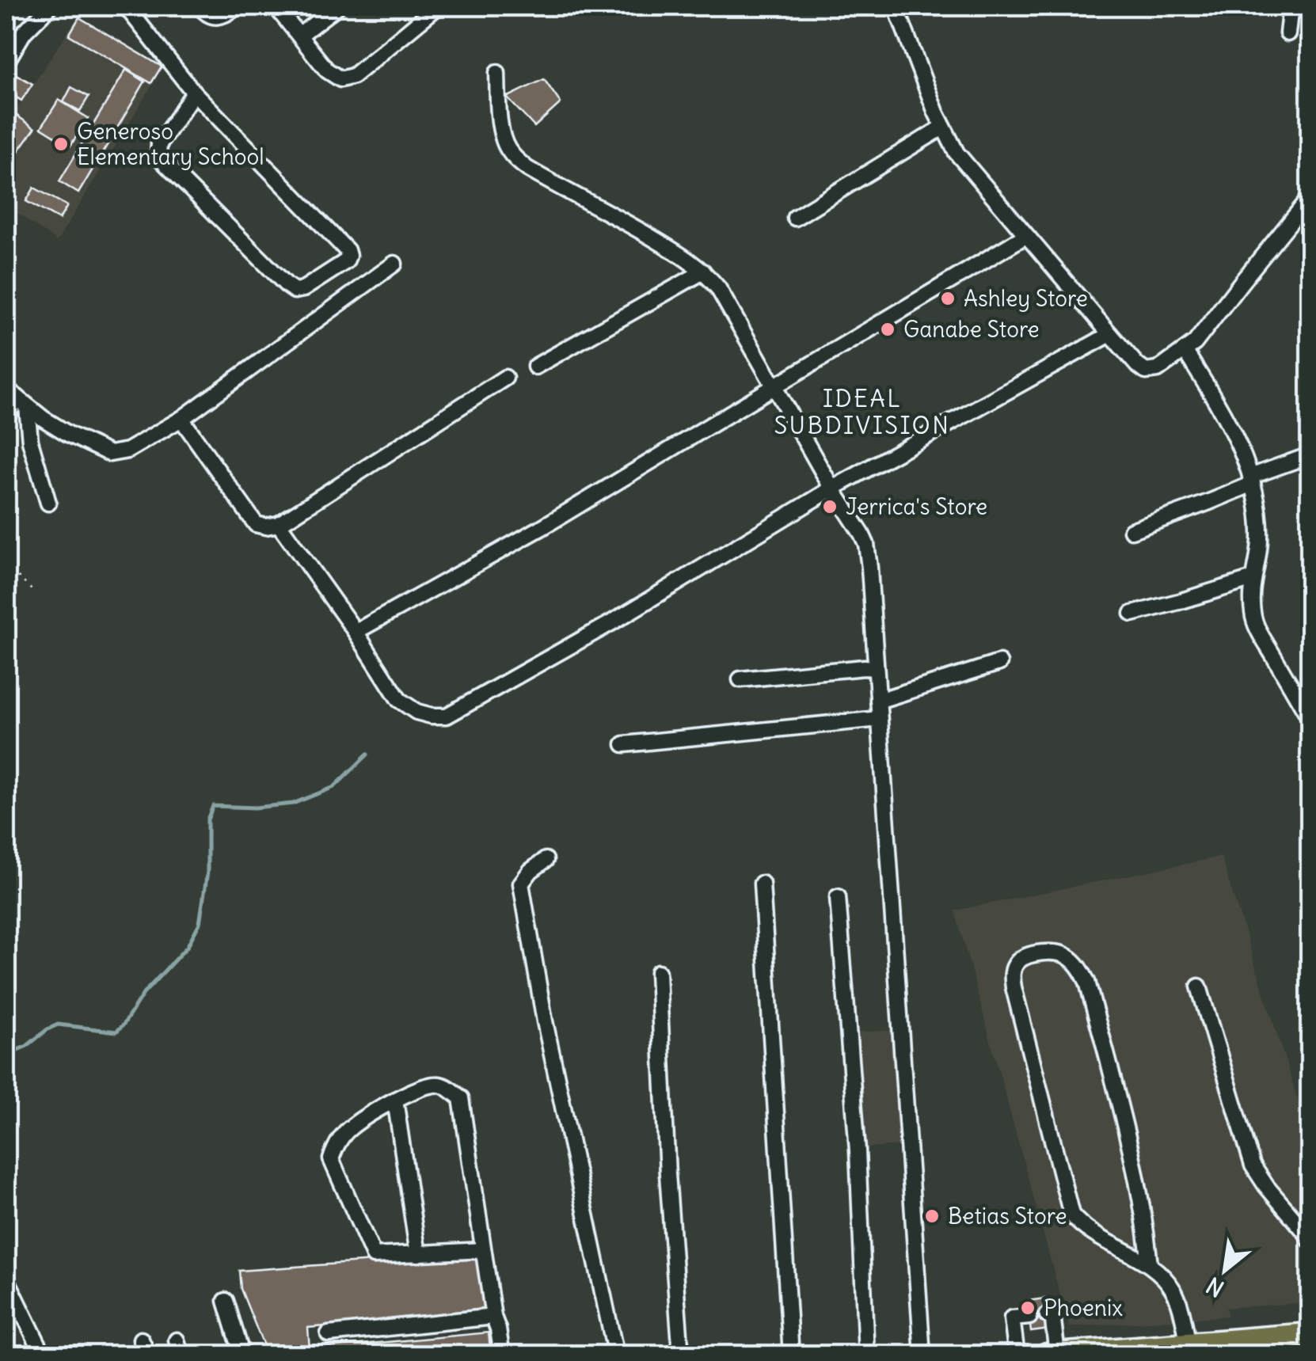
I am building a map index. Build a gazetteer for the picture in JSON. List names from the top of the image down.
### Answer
{
  "districts": ["IDEAL SUBDIVISION"],
  "places": [
    "Generoso Elementary School",
    "Ashley Store",
    "Ganabe Store",
    "Jerrica's Store",
    "Betias Store",
    "Phoenix"
  ],
  "north": "bottom left"
}
